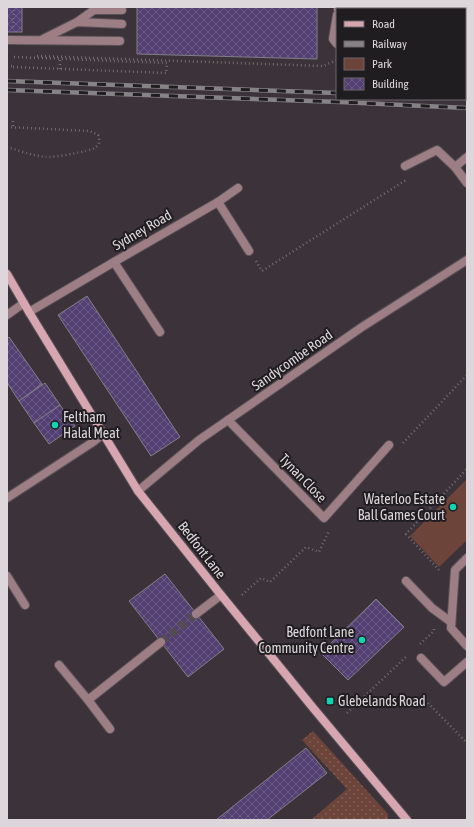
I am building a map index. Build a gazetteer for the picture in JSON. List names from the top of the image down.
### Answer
{
  "streets": {
    "main road": ["Bedfont Lane"],
    "street": ["Sydney Road", "Sandycombe Road", "Tynan Close"]
  },
  "crossings": [
    ["Sydney Road", "Bedfont Lane"],
    ["Sandycombe Road", "Tynan Close"],
    ["Sandycombe Road", "Bedfont Lane"]
  ],
  "places": {
    "other": ["Feltham Halal Meat", "Waterloo Estate Ball Games Court", "Bedfont Lane Community Centre"],
    "transit": ["Glebelands Road"]
  },
  "legend": [
    "Road",
    "Railway",
    "Park",
    "Building"
  ]
}
